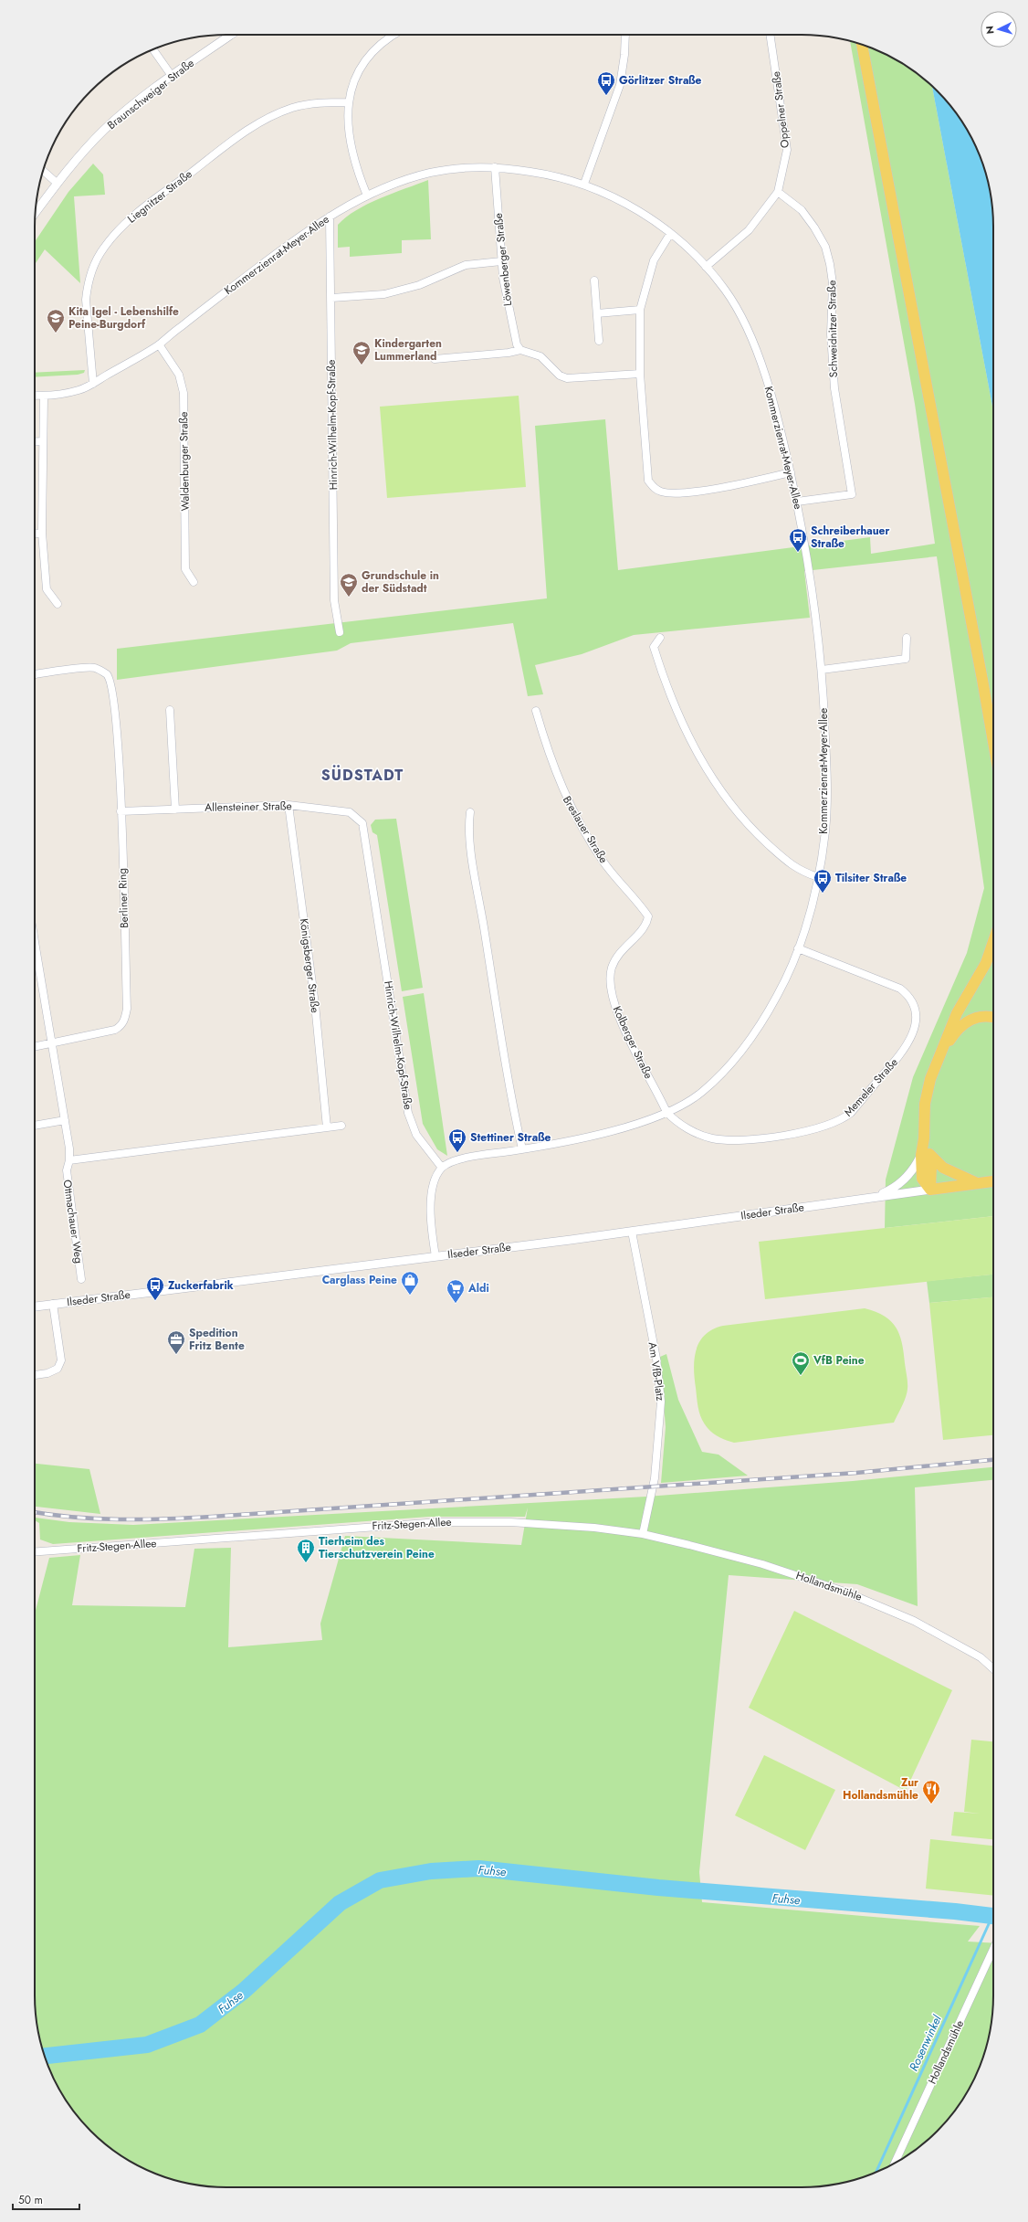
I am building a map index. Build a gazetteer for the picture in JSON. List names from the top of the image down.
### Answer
{
  "streets": {
    "street": [
      "Braunschweiger Straße",
      "Oppelner Straße",
      "Liegnitzer Straße",
      "Kommerzienrat-Meyer-Allee",
      "Löwenberger Straße",
      "Schweidnitzer Straße",
      "Hinrich-Wilhelm-Kopf-Straße",
      "Waldenburger Straße",
      "Allensteiner Straße",
      "Breslauer Straße",
      "Berliner Ring",
      "Königsberger Straße",
      "Kolberger Straße",
      "Memeler Straße",
      "Ilseder Straße",
      "Ottmachauer Weg",
      "Am VfB-Platz",
      "Fritz-Stegen-Allee",
      "Hollandsmühle"
    ]
  },
  "crossings": [
    ["Oppelner Straße", "Kommerzienrat-Meyer-Allee"],
    ["Oppelner Straße", "Schweidnitzer Straße"],
    ["Liegnitzer Straße", "Kommerzienrat-Meyer-Allee"],
    ["Kommerzienrat-Meyer-Allee", "Löwenberger Straße"],
    ["Kommerzienrat-Meyer-Allee", "Schweidnitzer Straße"],
    ["Kommerzienrat-Meyer-Allee", "Hinrich-Wilhelm-Kopf-Straße"],
    ["Kommerzienrat-Meyer-Allee", "Waldenburger Straße"],
    ["Kommerzienrat-Meyer-Allee", "Kolberger Straße"],
    ["Kommerzienrat-Meyer-Allee", "Memeler Straße"],
    ["Hinrich-Wilhelm-Kopf-Straße", "Allensteiner Straße"],
    ["Allensteiner Straße", "Berliner Ring"],
    ["Allensteiner Straße", "Königsberger Straße"],
    ["Breslauer Straße", "Kolberger Straße"],
    ["Berliner Ring", "Ottmachauer Weg"],
    ["Kolberger Straße", "Memeler Straße"],
    ["Ilseder Straße", "Am VfB-Platz"],
    ["Am VfB-Platz", "Fritz-Stegen-Allee"],
    ["Am VfB-Platz", "Hollandsmühle"],
    ["Fritz-Stegen-Allee", "Hollandsmühle"]
  ],
  "districts": ["SÜDSTADT"],
  "water": ["Fuhse", "Rosenwinkel"],
  "places": {
    "bus stop": [
      "Görlitzer Straße",
      "Schreiberhauer Straße",
      "Tilsiter Straße",
      "Stettiner Straße",
      "Zuckerfabrik"
    ],
    "school or university": ["Kita Igel - Lebenshilfe Peine-Burgdorf", "Kindergarten Lummerland", "Grundschule in der Südstadt"],
    "shop": ["Carglass Peine"],
    "supermarket": ["Aldi"],
    "office": ["Spedition Fritz Bente"],
    "sports": ["VfB Peine"],
    "building": ["Tierheim des Tierschutzverein Peine"],
    "restaurant": ["Zur Hollandsmühle"]
  },
  "scale_bar": "50 m",
  "north": "left"
}
